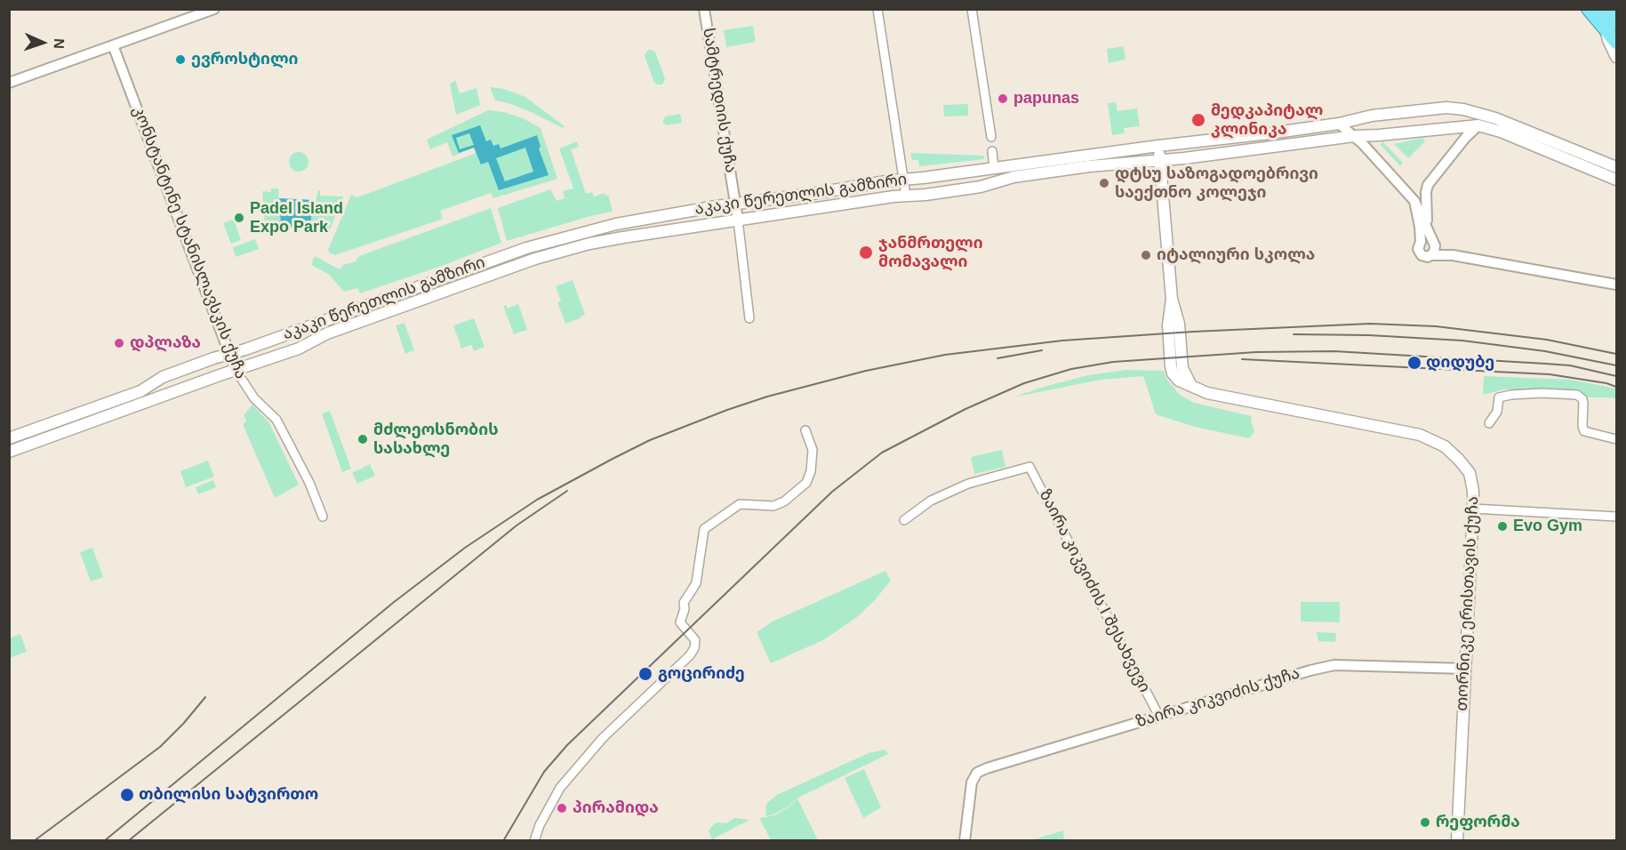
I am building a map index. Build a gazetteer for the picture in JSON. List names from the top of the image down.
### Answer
{
  "streets": {
    "main road": ["აკაკი წერეთლის გამზირი", "თორნიკე ერისთავის ქუჩა"],
    "street": [
      "სამტრედიის ქუჩა",
      "კონსტანტინე სტანისლავსკის ქუჩა",
      "ზაირა კიკვიძის I შესახვევი",
      "ზაირა კიკვიძის ქუჩა"
    ]
  },
  "crossings": [
    ["სამტრედიის ქუჩა", "აკაკი წერეთლის გამზირი"],
    ["აკაკი წერეთლის გამზირი", "კონსტანტინე სტანისლავსკის ქუჩა"],
    ["აკაკი წერეთლის გამზირი", "თორნიკე ერისთავის ქუჩა"],
    ["ზაირა კიკვიძის I შესახვევი", "ზაირა კიკვიძის ქუჩა"],
    ["თორნიკე ერისთავის ქუჩა", "ზაირა კიკვიძის ქუჩა"]
  ],
  "places": [
    "ევროსტილი",
    "papunas",
    "მედკაპიტალ კლინიკა",
    "დტსუ საზოგადოებრივი საექთნო კოლეჯი",
    "Padel Island Expo Park",
    "ჯანმრთელი მომავალი",
    "იტალიური სკოლა",
    "დპლაზა",
    "დიდუბე",
    "მძლეოსნობის სასახლე",
    "Evo Gym",
    "გოცირიძე",
    "თბილისი სატვირთო",
    "პირამიდა",
    "რეფორმა"
  ],
  "north": "right"
}
